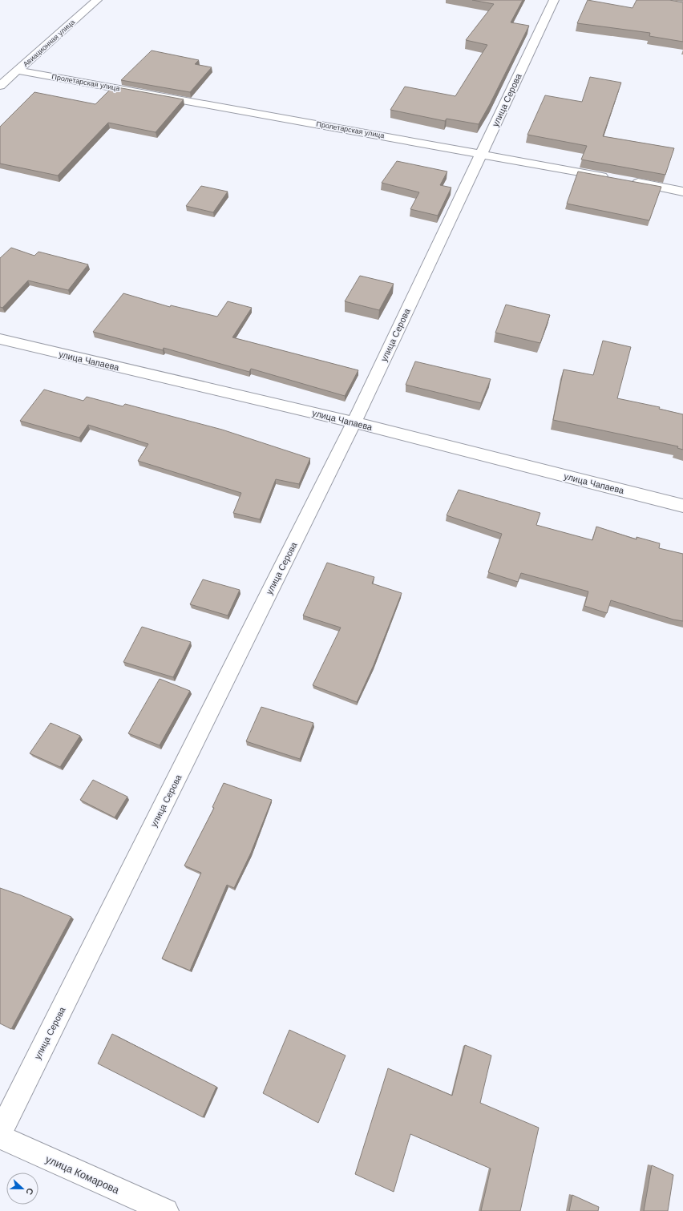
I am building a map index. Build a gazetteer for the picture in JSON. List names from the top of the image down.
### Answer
{
  "streets": {
    "street": [
      "Авиационная улица",
      "Пролетарская улица",
      "улица Серова",
      "улица Чапаева",
      "улица Комарова"
    ]
  },
  "crossings": [
    ["Авиационная улица", "Пролетарская улица"],
    ["Пролетарская улица", "улица Серова"],
    ["улица Серова", "улица Чапаева"]
  ],
  "north": "right"
}
